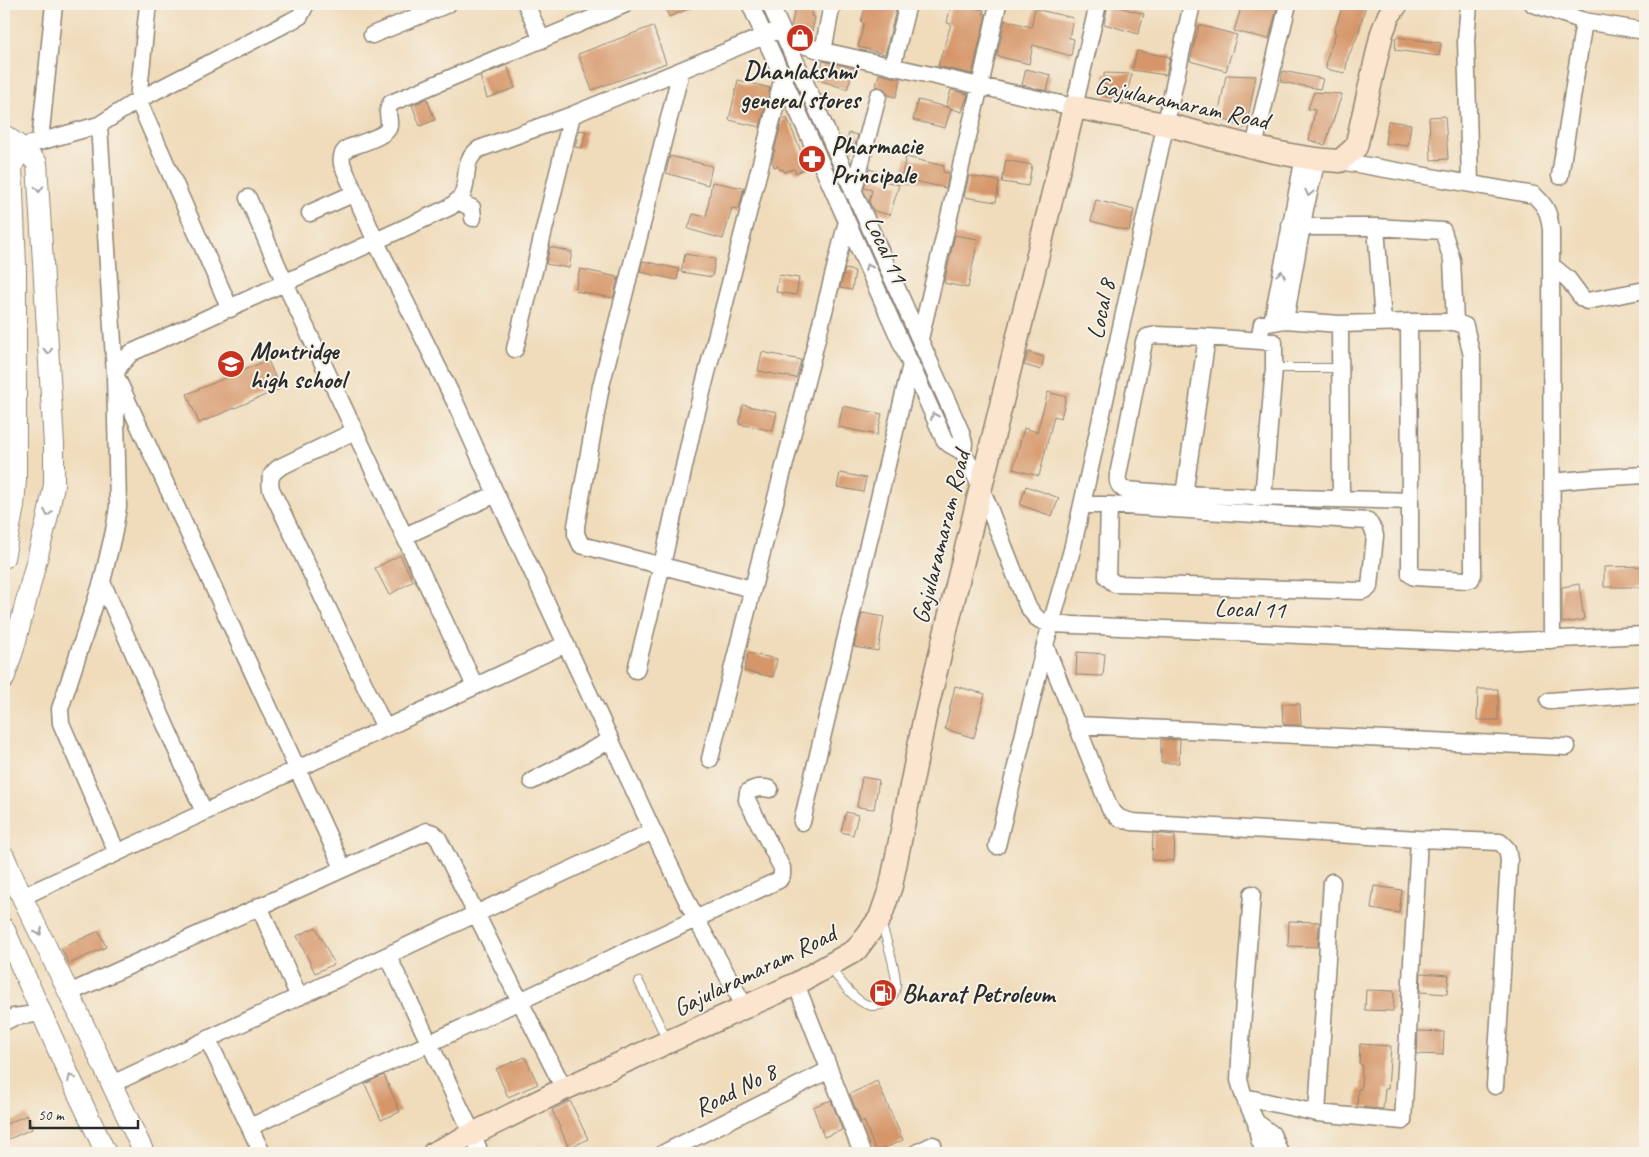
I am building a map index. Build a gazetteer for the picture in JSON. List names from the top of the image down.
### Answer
{
  "streets": {
    "main road": ["Gajularamaram Road"],
    "street": ["Local 11", "Local 8", "Road No 8"]
  },
  "crossings": [
    ["Gajularamaram Road", "Local 11"],
    ["Gajularamaram Road", "Local 8"],
    ["Local 11", "Local 8"]
  ],
  "places": {
    "shop": ["Dhanlakshmi general stores"],
    "pharmacy": ["Pharmacie Principale"],
    "school or university": ["Montridge high school"],
    "fuel station": ["Bharat Petroleum"]
  },
  "scale_bar": "50 m"
}
